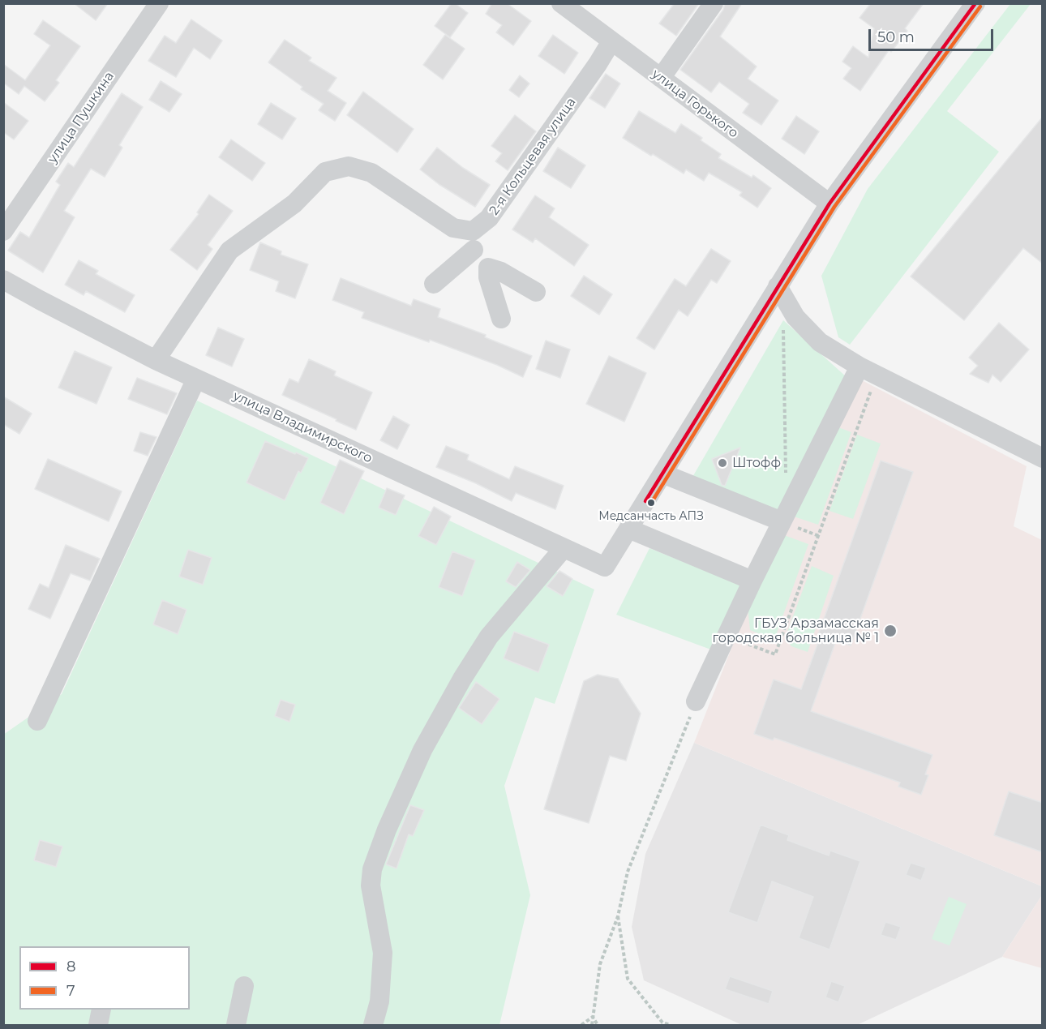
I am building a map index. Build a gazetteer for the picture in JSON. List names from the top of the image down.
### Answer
{
  "streets": {
    "street": [
      "улица Горького",
      "улица Пушкина",
      "2-я Кольцевая улица",
      "улица Владимирского"
    ]
  },
  "crossings": [
    ["улица Горького", "2-я Кольцевая улица"]
  ],
  "places": ["Штофф", "Медсанчасть АПЗ", "ГБУЗ Арзамасская городская больница № 1"],
  "lines": ["transit line 8", "transit line 7"],
  "legend": ["8", "7"],
  "scale_bar": "50 m"
}
